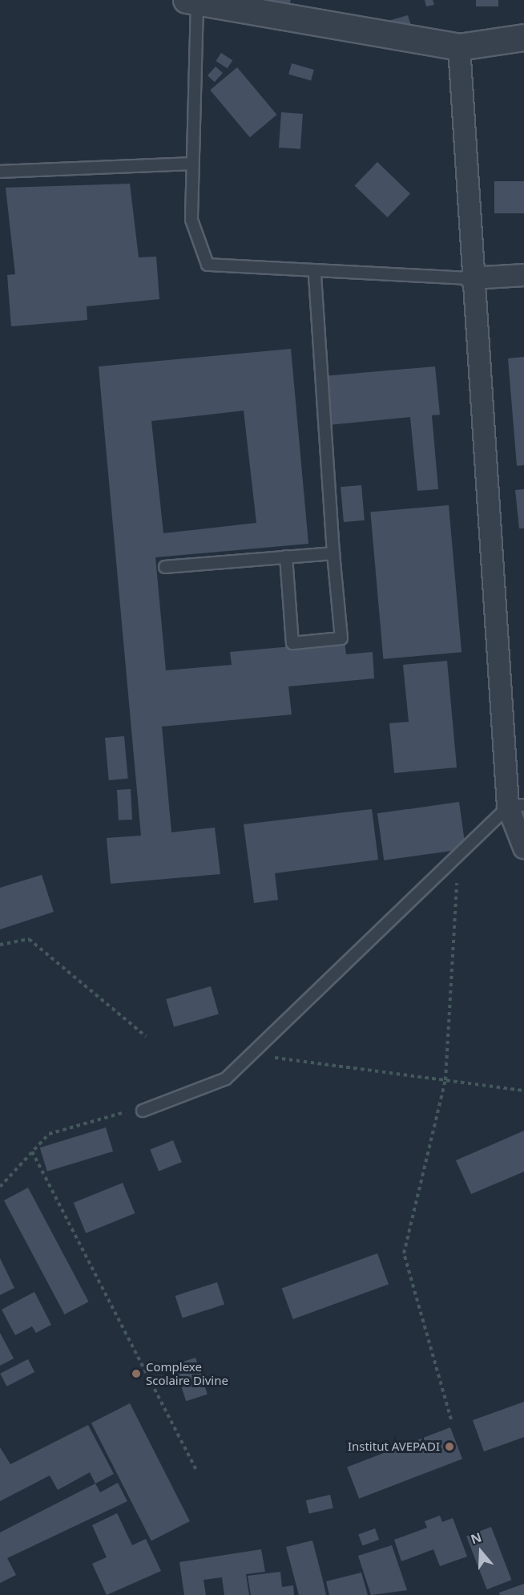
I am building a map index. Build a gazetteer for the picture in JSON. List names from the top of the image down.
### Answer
{
  "places": ["Complexe Scolaire Divine", "Institut AVEPADI"],
  "north": "top"
}
